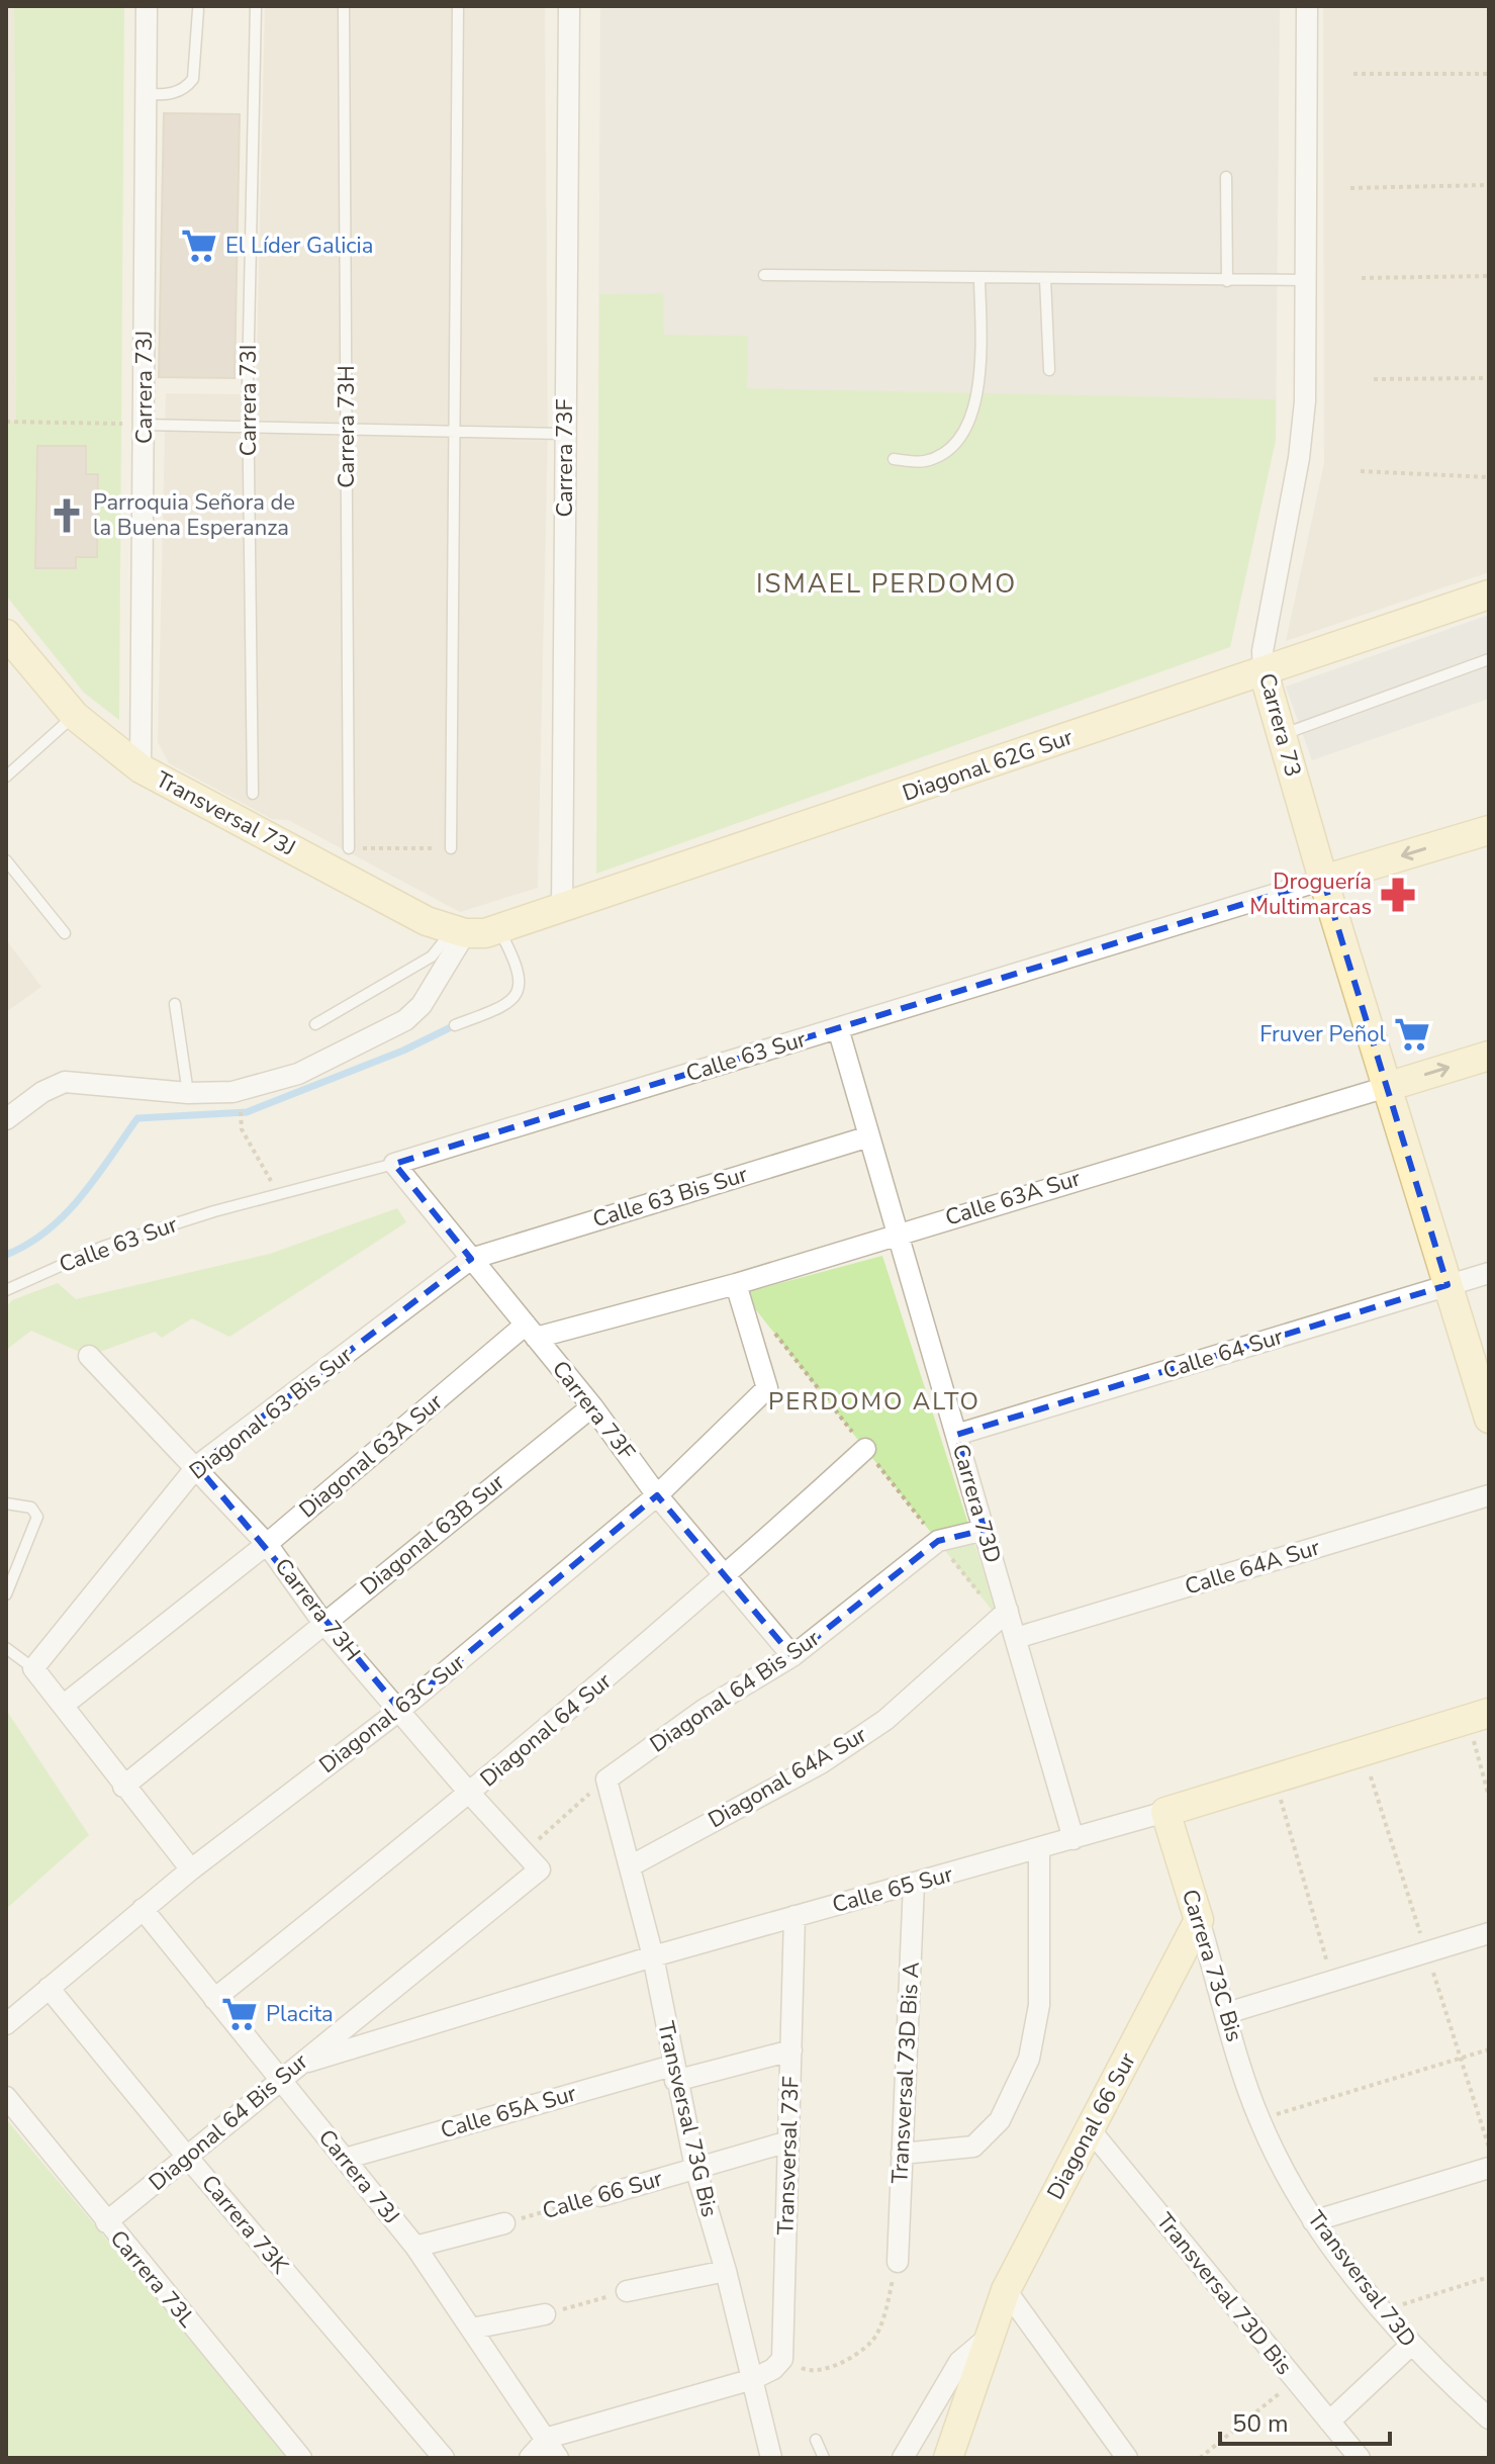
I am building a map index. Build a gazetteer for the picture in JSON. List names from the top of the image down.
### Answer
{
  "streets": {
    "street": [
      "Carrera 73J",
      "Carrera 73H",
      "Carrera 73F",
      "Carrera 73",
      "Diagonal 62G Sur",
      "Transversal 73J",
      "Calle 63 Sur",
      "Calle 63 Bis Sur",
      "Calle 63A Sur",
      "Calle 64 Sur",
      "Diagonal 63 Bis Sur",
      "Diagonal 63A Sur",
      "Carrera 73D",
      "Diagonal 63B Sur",
      "Calle 64A Sur",
      "Diagonal 64 Bis Sur",
      "Diagonal 63C Sur",
      "Diagonal 64 Sur",
      "Diagonal 64A Sur",
      "Calle 65 Sur",
      "Carrera 73C Bis",
      "Transversal 73D Bis A",
      "Calle 65A Sur",
      "Transversal 73G Bis",
      "Diagonal 66 Sur",
      "Transversal 73F",
      "Calle 66 Sur",
      "Carrera 73K",
      "Carrera 73L",
      "Transversal 73D",
      "Transversal 73D Bis"
    ],
    "lane": ["Carrera 73I"]
  },
  "crossings": [
    ["Carrera 73J", "Transversal 73J"],
    ["Carrera 73J", "Diagonal 64 Bis Sur"],
    ["Carrera 73J", "Diagonal 63C Sur"],
    ["Carrera 73J", "Diagonal 64 Sur"],
    ["Carrera 73J", "Calle 65 Sur"],
    ["Carrera 73J", "Calle 65A Sur"],
    ["Carrera 73H", "Diagonal 63 Bis Sur"],
    ["Carrera 73H", "Diagonal 63A Sur"],
    ["Carrera 73H", "Diagonal 63B Sur"],
    ["Carrera 73H", "Diagonal 64 Bis Sur"],
    ["Carrera 73H", "Diagonal 63C Sur"],
    ["Carrera 73H", "Diagonal 64 Sur"],
    ["Carrera 73F", "Diagonal 62G Sur"],
    ["Carrera 73F", "Calle 63 Sur"],
    ["Carrera 73F", "Calle 63 Bis Sur"],
    ["Carrera 73F", "Calle 63A Sur"],
    ["Carrera 73F", "Diagonal 63 Bis Sur"],
    ["Carrera 73F", "Diagonal 63A Sur"],
    ["Carrera 73F", "Diagonal 63B Sur"],
    ["Carrera 73F", "Diagonal 64 Bis Sur"],
    ["Carrera 73F", "Diagonal 63C Sur"],
    ["Carrera 73F", "Diagonal 64 Sur"],
    ["Carrera 73", "Diagonal 62G Sur"],
    ["Carrera 73", "Calle 63 Sur"],
    ["Carrera 73", "Calle 63A Sur"],
    ["Carrera 73", "Calle 64 Sur"],
    ["Diagonal 62G Sur", "Transversal 73J"],
    ["Calle 63 Sur", "Carrera 73D"],
    ["Calle 63 Bis Sur", "Diagonal 63 Bis Sur"],
    ["Calle 63 Bis Sur", "Carrera 73D"],
    ["Calle 63A Sur", "Diagonal 63A Sur"],
    ["Calle 63A Sur", "Carrera 73D"],
    ["Calle 63A Sur", "Diagonal 63C Sur"],
    ["Calle 64 Sur", "Carrera 73D"],
    ["Carrera 73D", "Calle 64A Sur"],
    ["Carrera 73D", "Diagonal 64 Bis Sur"],
    ["Carrera 73D", "Diagonal 64A Sur"],
    ["Carrera 73D", "Calle 65 Sur"],
    ["Diagonal 64 Bis Sur", "Calle 65 Sur"],
    ["Diagonal 64 Bis Sur", "Transversal 73G Bis"],
    ["Diagonal 64 Bis Sur", "Carrera 73K"],
    ["Diagonal 64 Bis Sur", "Carrera 73L"],
    ["Diagonal 63C Sur", "Carrera 73K"],
    ["Diagonal 64A Sur", "Transversal 73G Bis"],
    ["Calle 65 Sur", "Carrera 73C Bis"],
    ["Calle 65 Sur", "Transversal 73D Bis A"],
    ["Calle 65 Sur", "Transversal 73G Bis"],
    ["Calle 65 Sur", "Transversal 73F"],
    ["Carrera 73C Bis", "Diagonal 66 Sur"],
    ["Carrera 73C Bis", "Transversal 73D"],
    ["Calle 65A Sur", "Transversal 73G Bis"],
    ["Calle 65A Sur", "Transversal 73F"],
    ["Transversal 73G Bis", "Calle 66 Sur"],
    ["Diagonal 66 Sur", "Transversal 73D Bis"],
    ["Transversal 73F", "Calle 66 Sur"]
  ],
  "districts": ["ISMAEL PERDOMO", "PERDOMO ALTO"],
  "places": {
    "supermarket": ["El Líder Galicia", "Fruver Peñol", "Placita"],
    "church": ["Parroquia Señora de la Buena Esperanza"],
    "pharmacy": ["Droguería Multimarcas"]
  },
  "scale_bar": "50 m"
}
